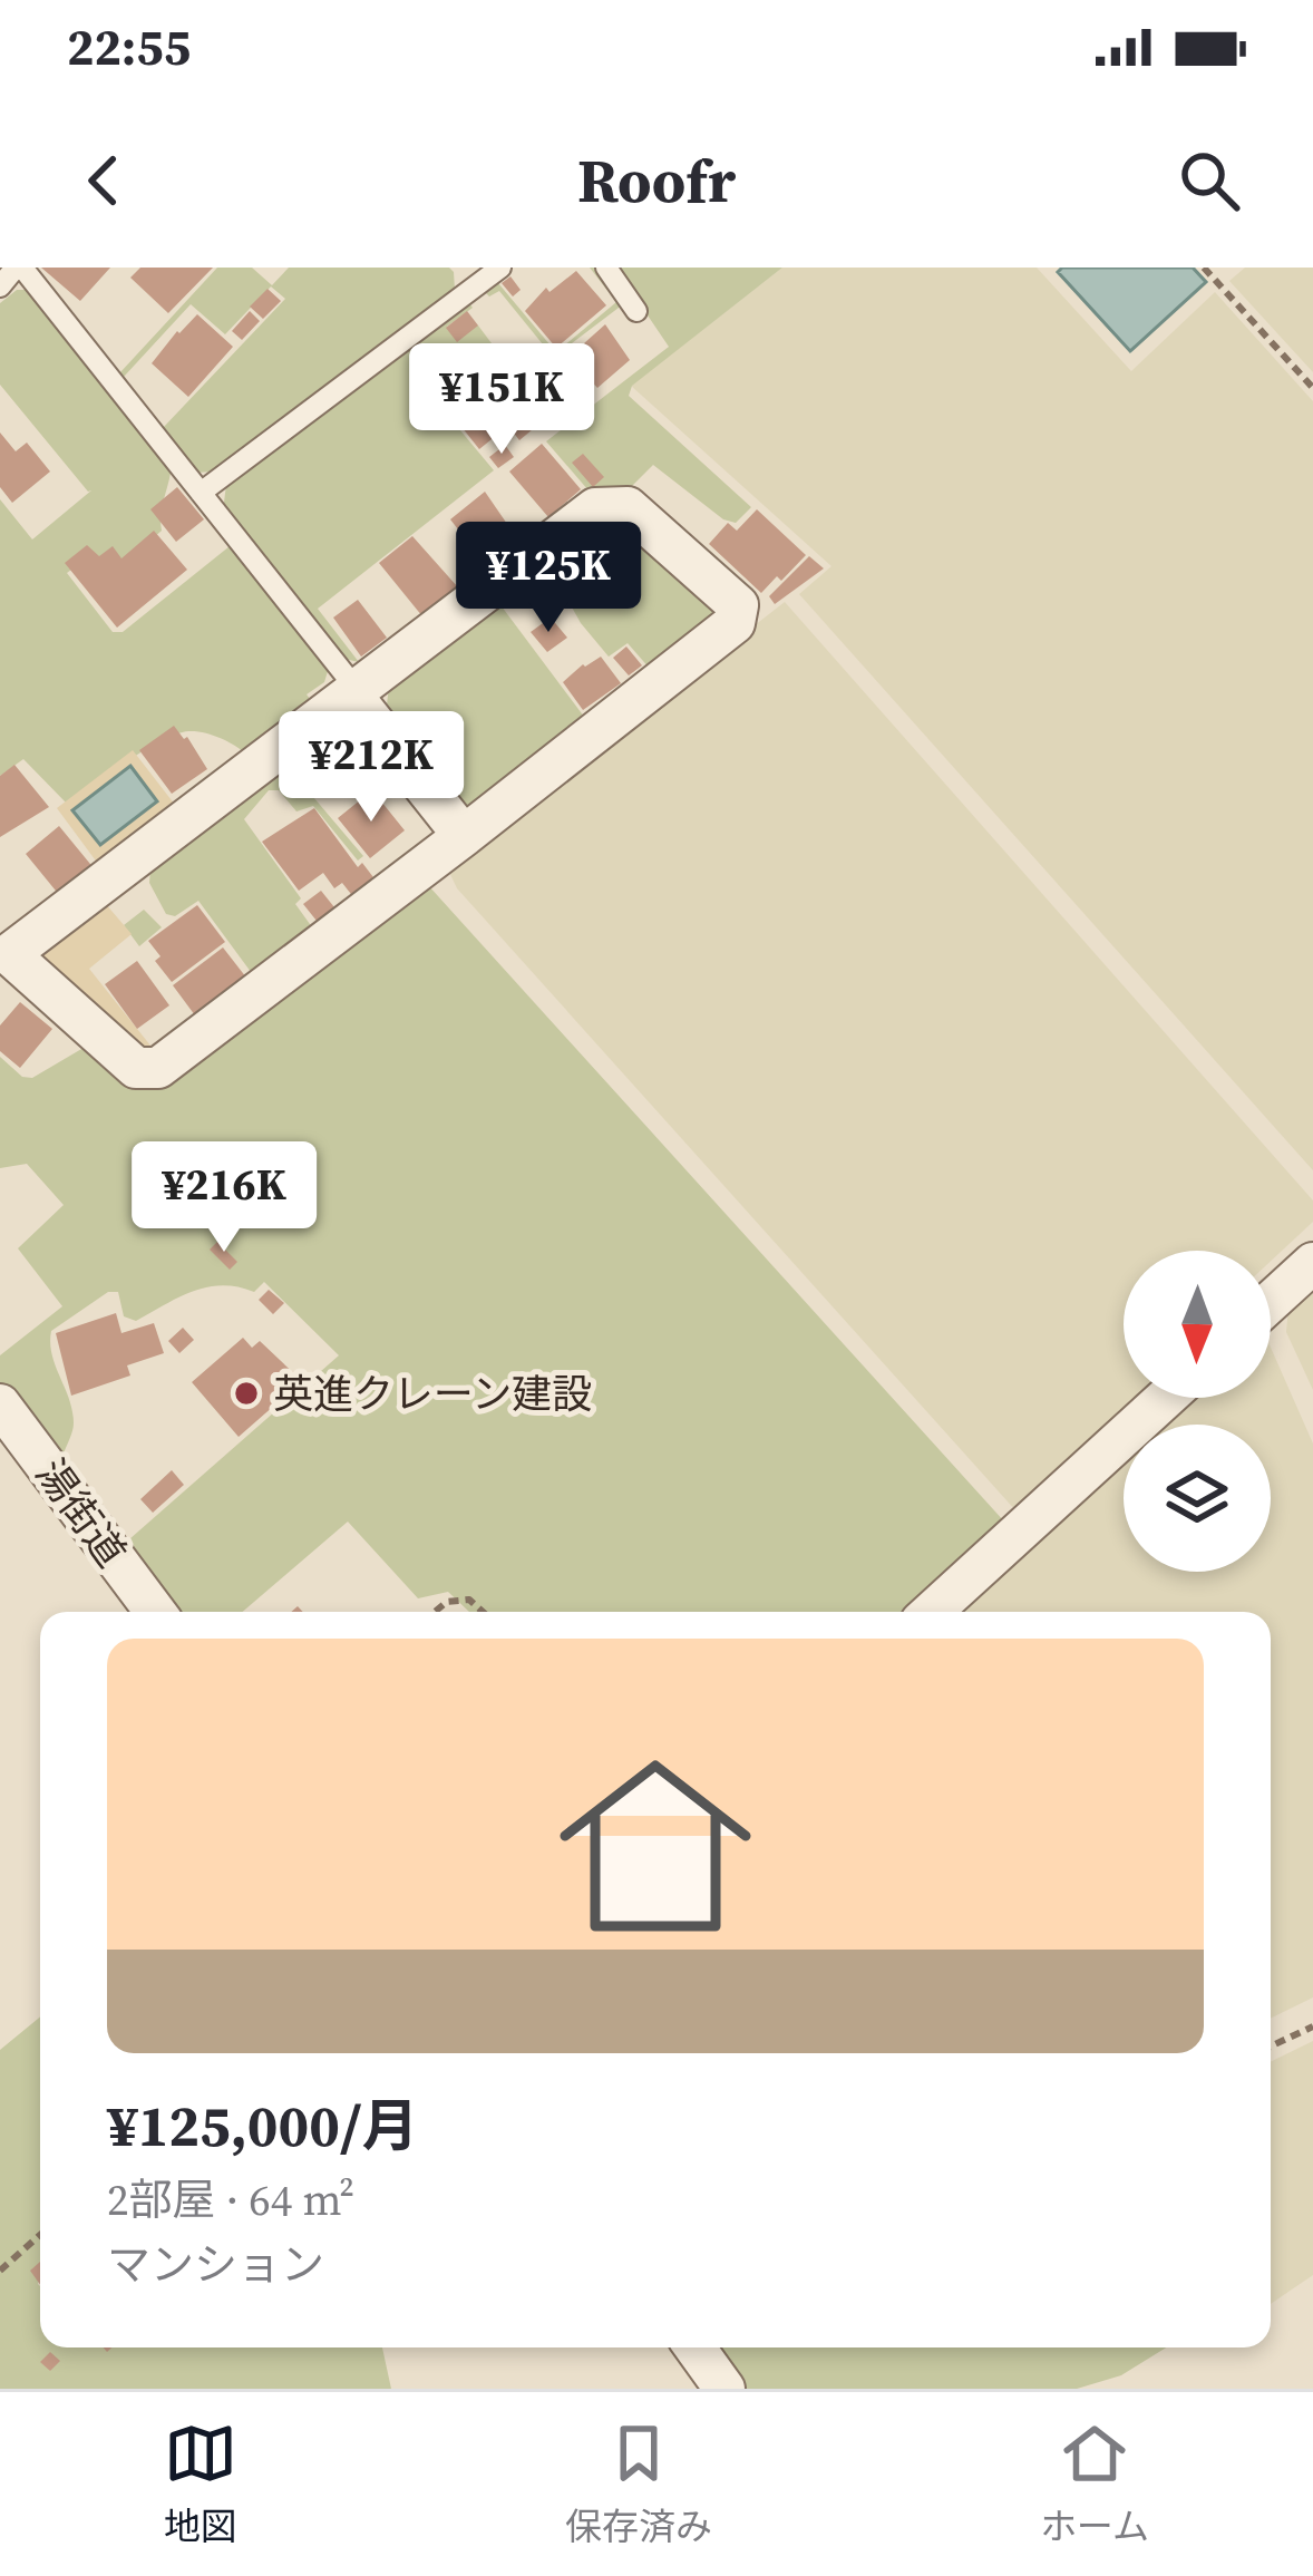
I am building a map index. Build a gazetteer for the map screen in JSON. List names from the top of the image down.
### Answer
{
  "streets": {
    "street": ["湯街道"]
  },
  "places": ["英進クレーン建設"],
  "north": "bottom",
  "page": {
    "status": "22:55",
    "header": "Roofr",
    "price": [
      "¥151K",
      "¥125K",
      "¥212K",
      "¥216K"
    ],
    "list": [
      {
        "name": "¥125,000/月",
        "note": "2部屋 · 64 m² · マンション"
      }
    ],
    "tabs": ["地図", "保存済み", "ホーム"]
  }
}
